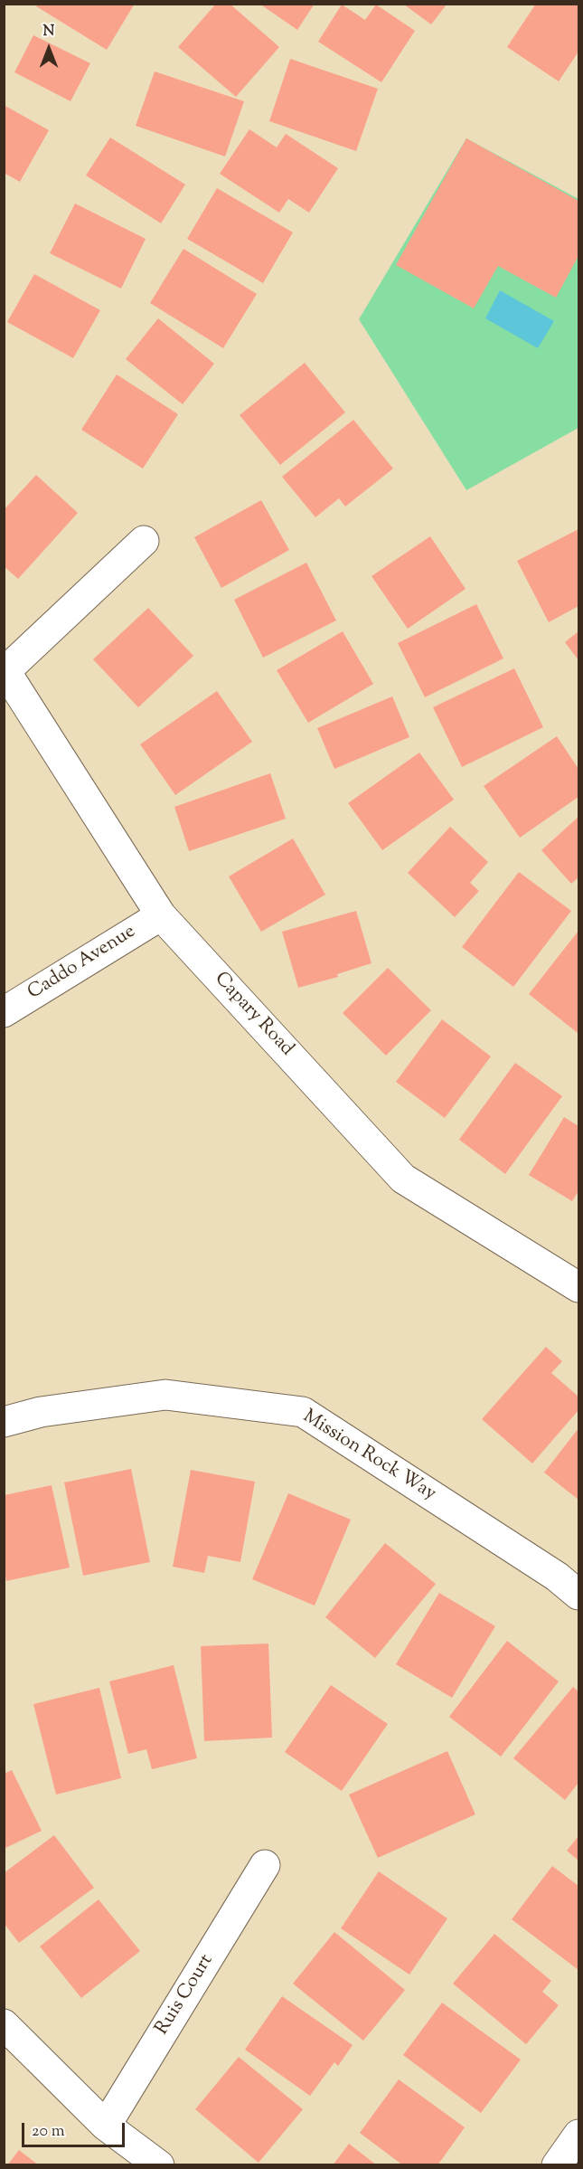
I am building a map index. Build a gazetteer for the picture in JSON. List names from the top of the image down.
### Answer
{
  "streets": {
    "street": [
      "Caddo Avenue",
      "Capary Road",
      "Mission Rock Way",
      "Ruis Court"
    ]
  },
  "crossings": [
    ["Caddo Avenue", "Capary Road"]
  ],
  "scale_bar": "20 m",
  "north": "top"
}
